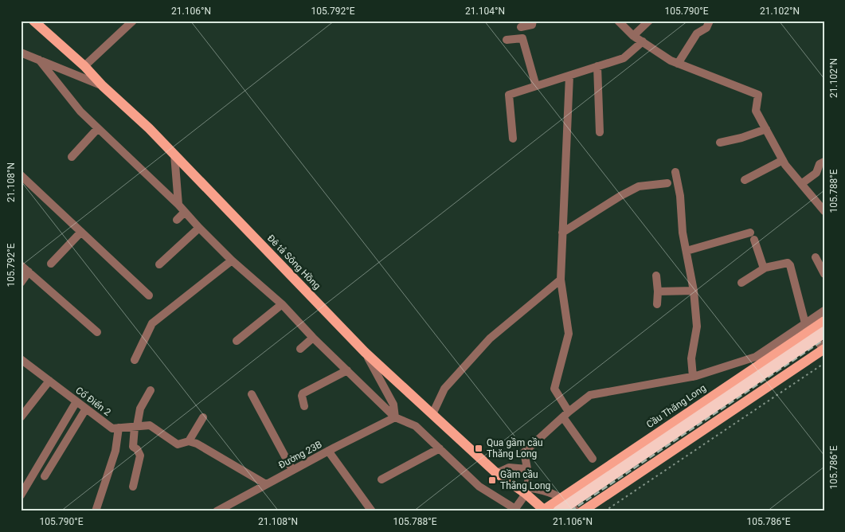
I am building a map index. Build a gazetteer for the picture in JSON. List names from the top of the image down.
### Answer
{
  "streets": {
    "main road": ["Đê tả Sông Hồng", "Cầu Thăng Long"],
    "street": ["Cổ Điển 2", "Đường 23B"]
  },
  "crossings": [
    ["Cổ Điển 2", "Đường 23B"]
  ],
  "places": {
    "transit": ["Qua gầm cầu Thăng Long", "Gầm cầu Thăng Long"]
  },
  "coordinates": [
    "21.106°N",
    "105.792°E",
    "21.104°N",
    "105.790°E",
    "21.102°N",
    "21.108°N",
    "105.788°E",
    "105.786°E"
  ]
}
